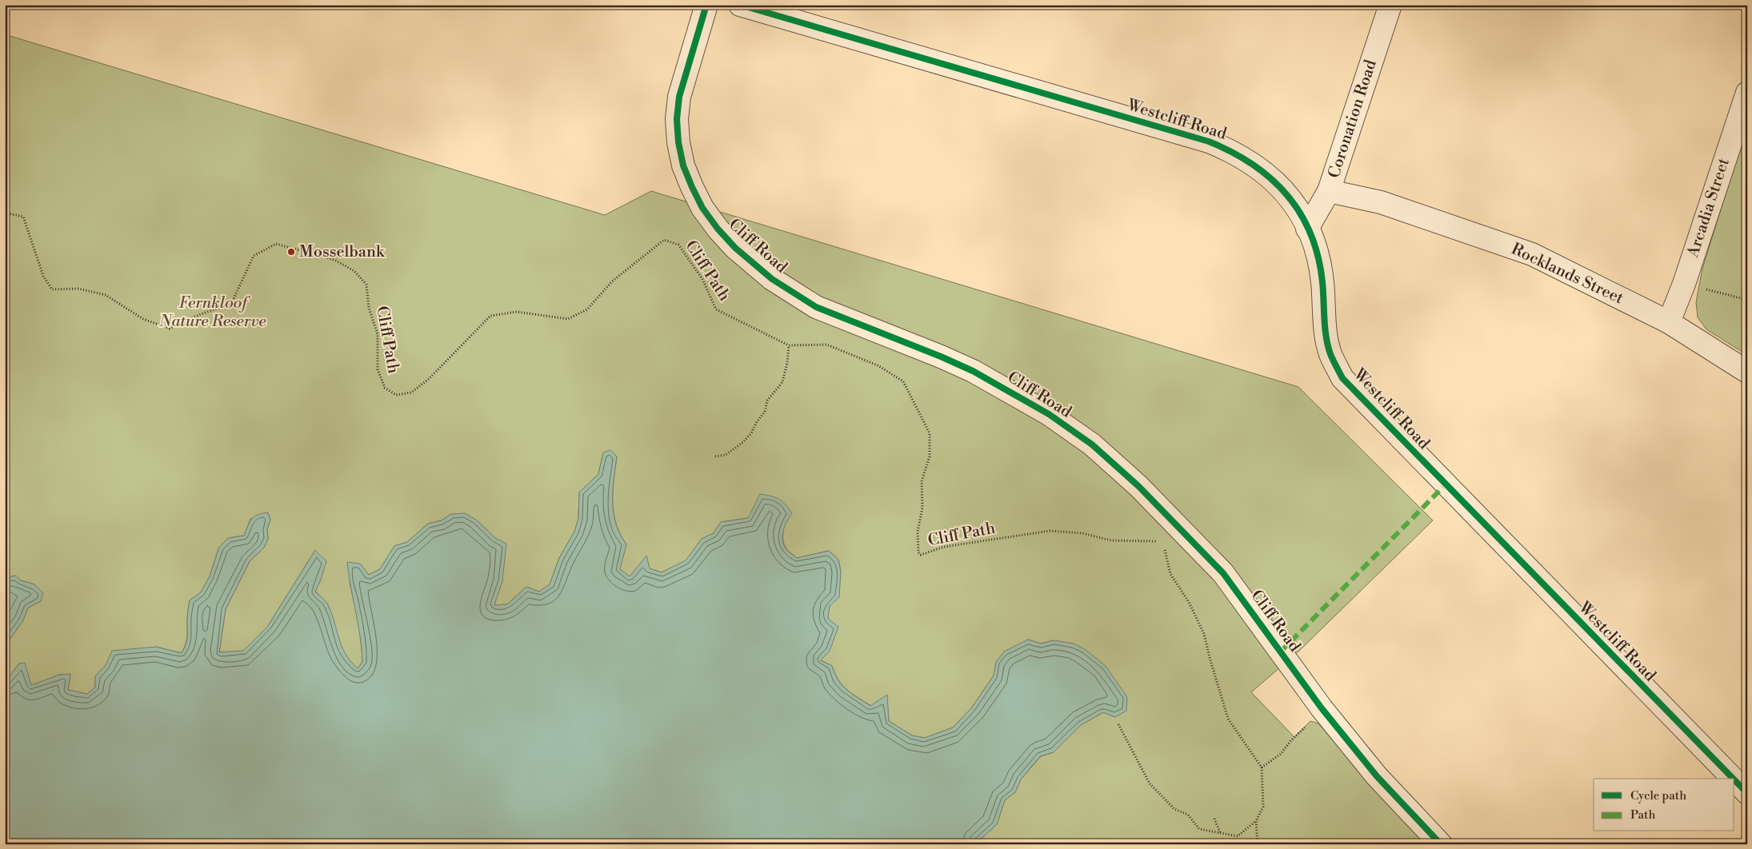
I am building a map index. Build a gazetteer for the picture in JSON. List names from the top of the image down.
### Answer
{
  "streets": {
    "street": [
      "Coronation Road",
      "Westcliff Road",
      "Arcadia Street",
      "Cliff Road",
      "Rocklands Street"
    ],
    "path": ["Cliff Path"]
  },
  "crossings": [
    ["Coronation Road", "Westcliff Road"],
    ["Coronation Road", "Rocklands Street"],
    ["Arcadia Street", "Rocklands Street"]
  ],
  "parks": ["Fernkloof Nature Reserve"],
  "places": ["Mosselbank"],
  "legend": ["Cycle path", "Path"]
}
